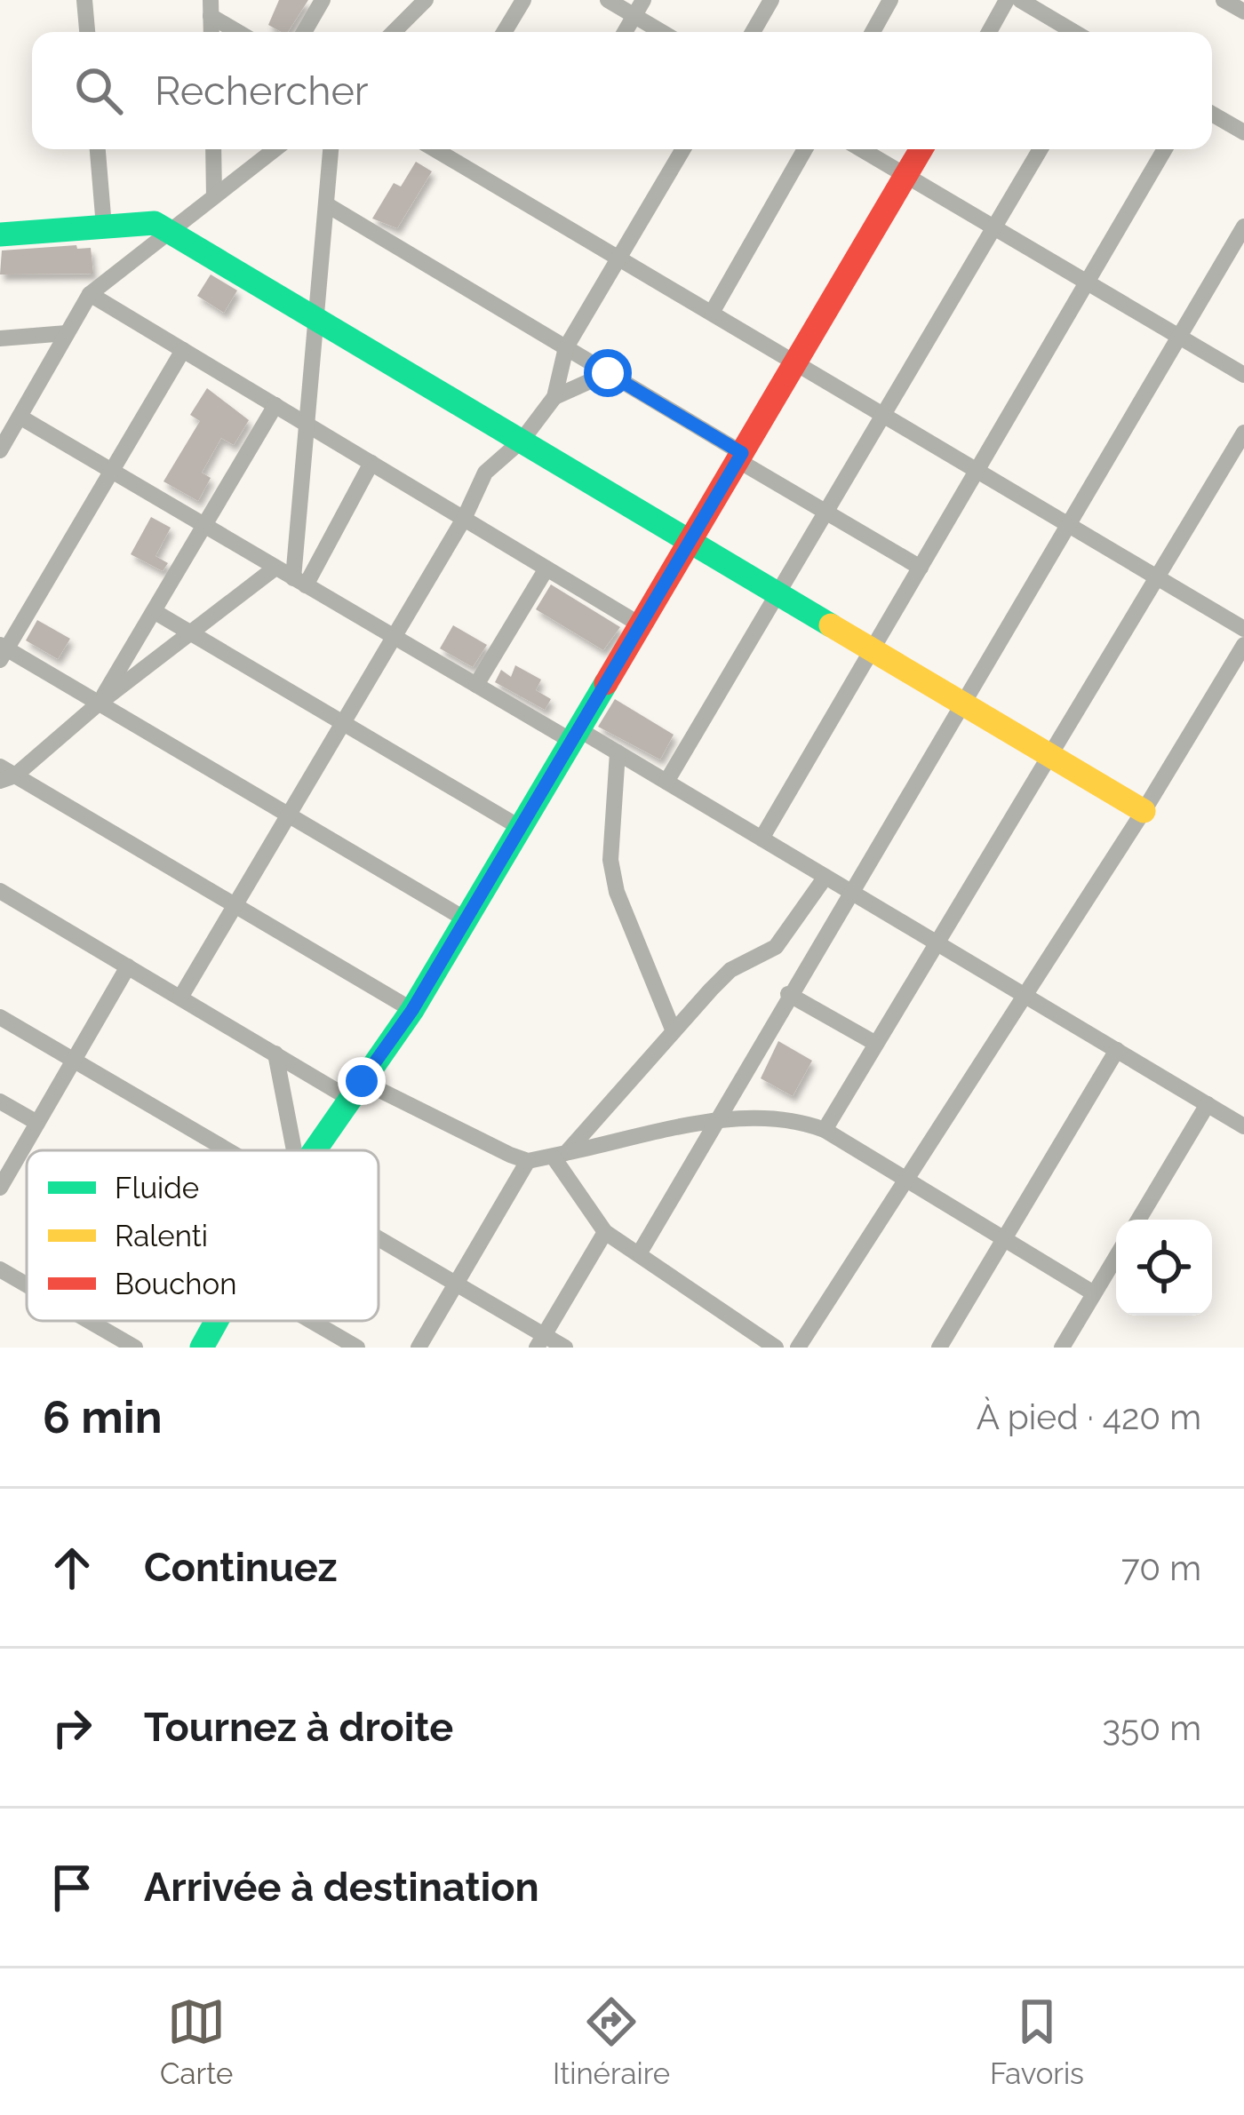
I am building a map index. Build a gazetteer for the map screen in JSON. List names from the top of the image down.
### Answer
{
  "legend": ["Fluide", "Ralenti", "Bouchon"],
  "page": {
    "search": "Rechercher",
    "heading": ["6 min", "À pied · 420 m"],
    "list": [
      ["Continuez", "70 m"],
      ["Tournez à droite", "350 m"],
      "Arrivée à destination"
    ],
    "nav": ["Carte", "Itinéraire", "Favoris"]
  }
}
